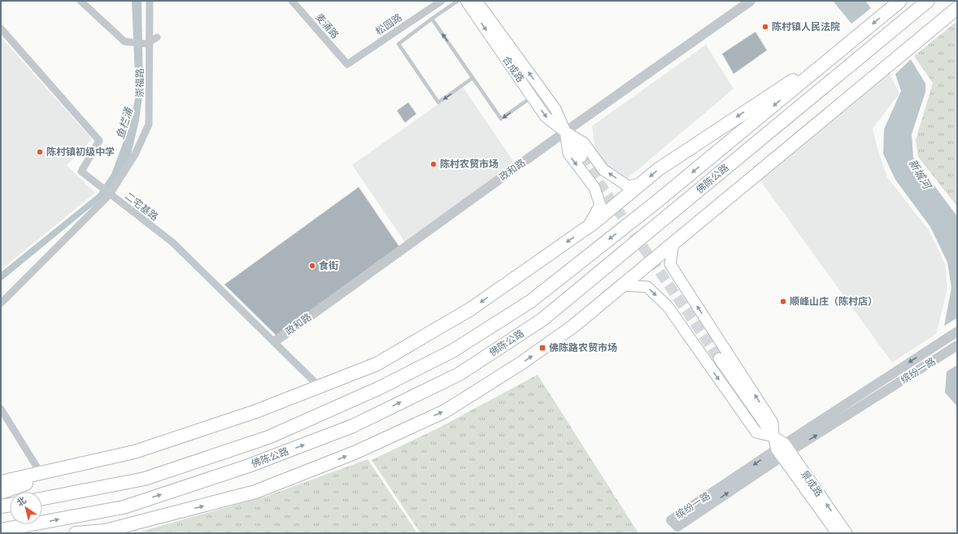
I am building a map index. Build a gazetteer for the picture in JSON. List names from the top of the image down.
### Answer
{
  "streets": {
    "highway": ["佛陈公路"],
    "main road": ["合成路", "景成路"],
    "street": [
      "松园路",
      "麦涌路",
      "崇福路",
      "政和路",
      "二宅基路",
      "缤纷一路"
    ]
  },
  "crossings": [
    ["松园路", "麦涌路"],
    ["合成路", "政和路"],
    ["崇福路", "二宅基路"],
    ["政和路", "二宅基路"],
    ["缤纷一路", "景成路"]
  ],
  "water": ["鱼栏涌", "新城河"],
  "places": {
    "other": [
      "陈村镇人民法院",
      "陈村镇初级中学",
      "陈村农贸市场",
      "食街",
      "顺峰山庄（陈村店）"
    ],
    "transit": ["佛陈路农贸市场"]
  },
  "north": "top left"
}
